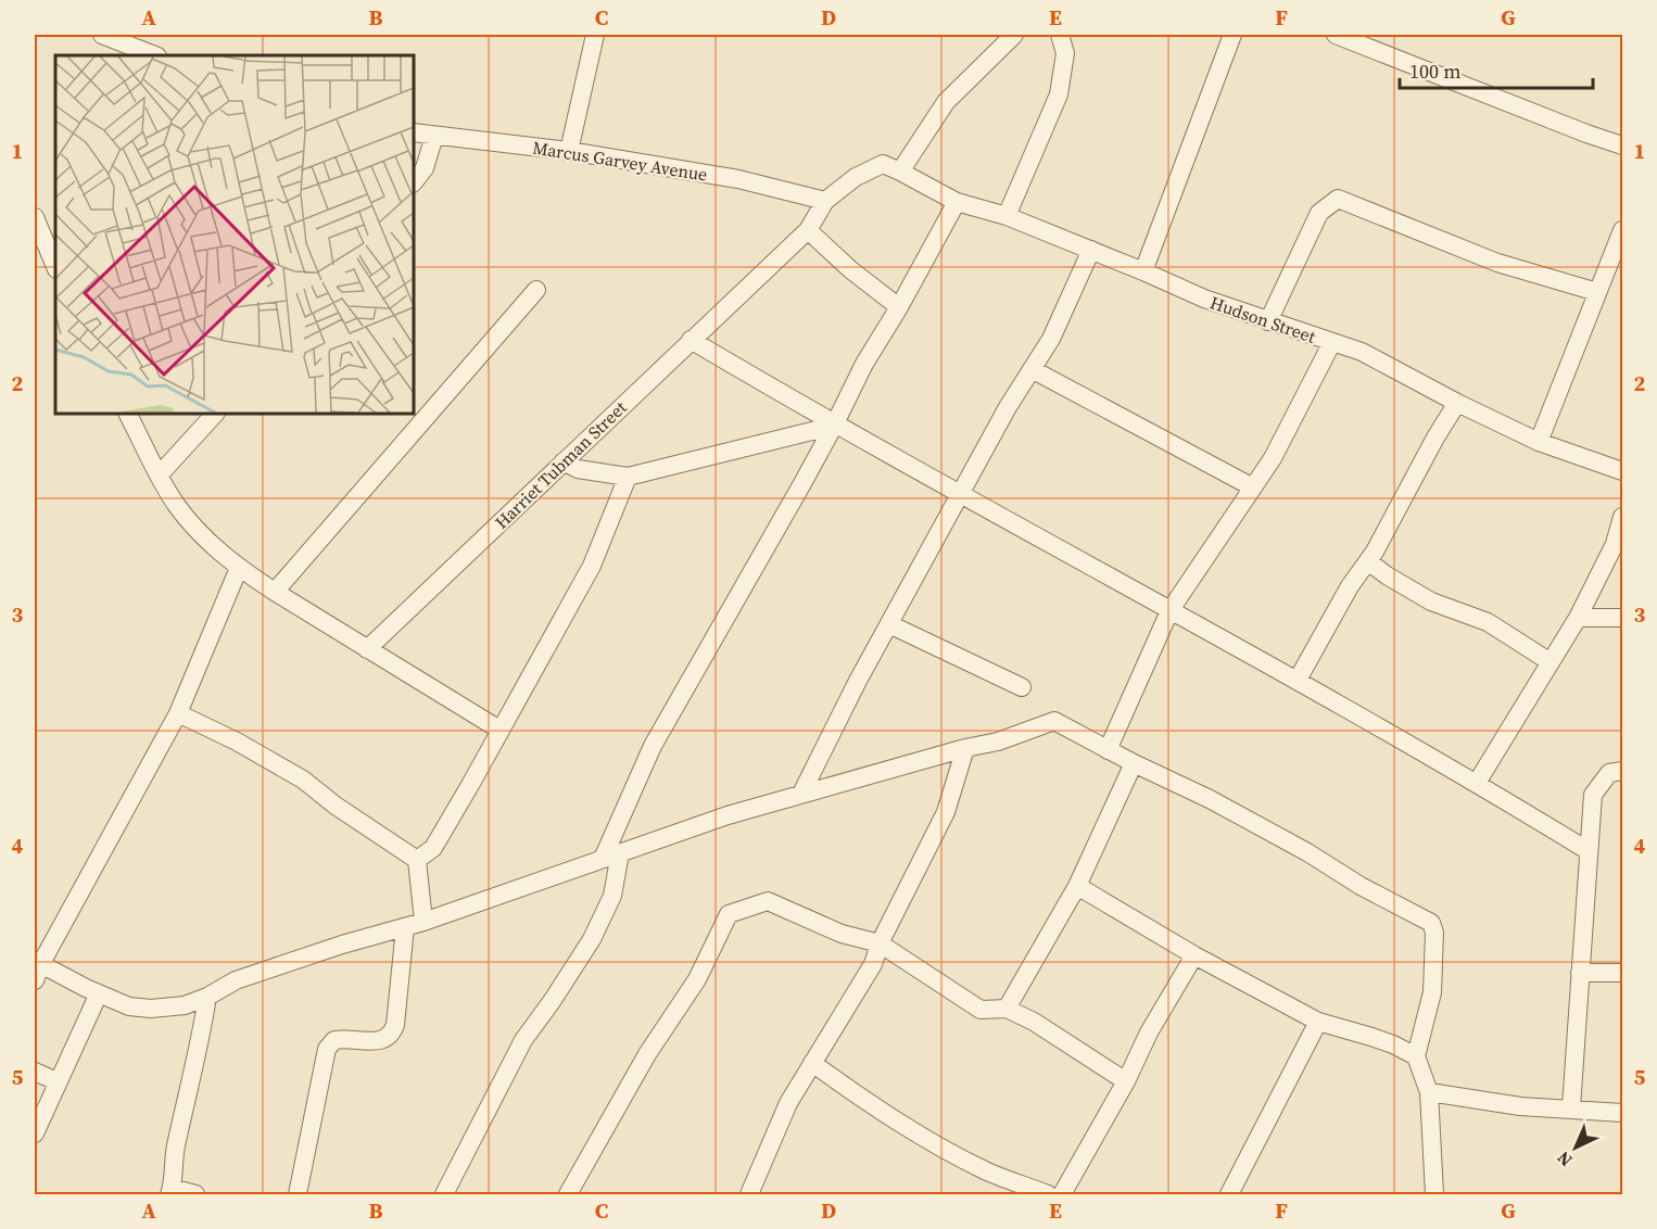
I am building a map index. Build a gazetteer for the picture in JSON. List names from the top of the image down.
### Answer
{
  "streets": {
    "street": ["Marcus Garvey Avenue", "Hudson Street", "Harriet Tubman Street"]
  },
  "crossings": [
    ["Marcus Garvey Avenue", "Harriet Tubman Street"]
  ],
  "scale_bar": "100 m",
  "north": "bottom left",
  "grid": {
    "columns": [
      "A",
      "B",
      "C",
      "D",
      "E",
      "F",
      "G"
    ],
    "rows": [
      "1",
      "2",
      "3",
      "4",
      "5"
    ]
  }
}
